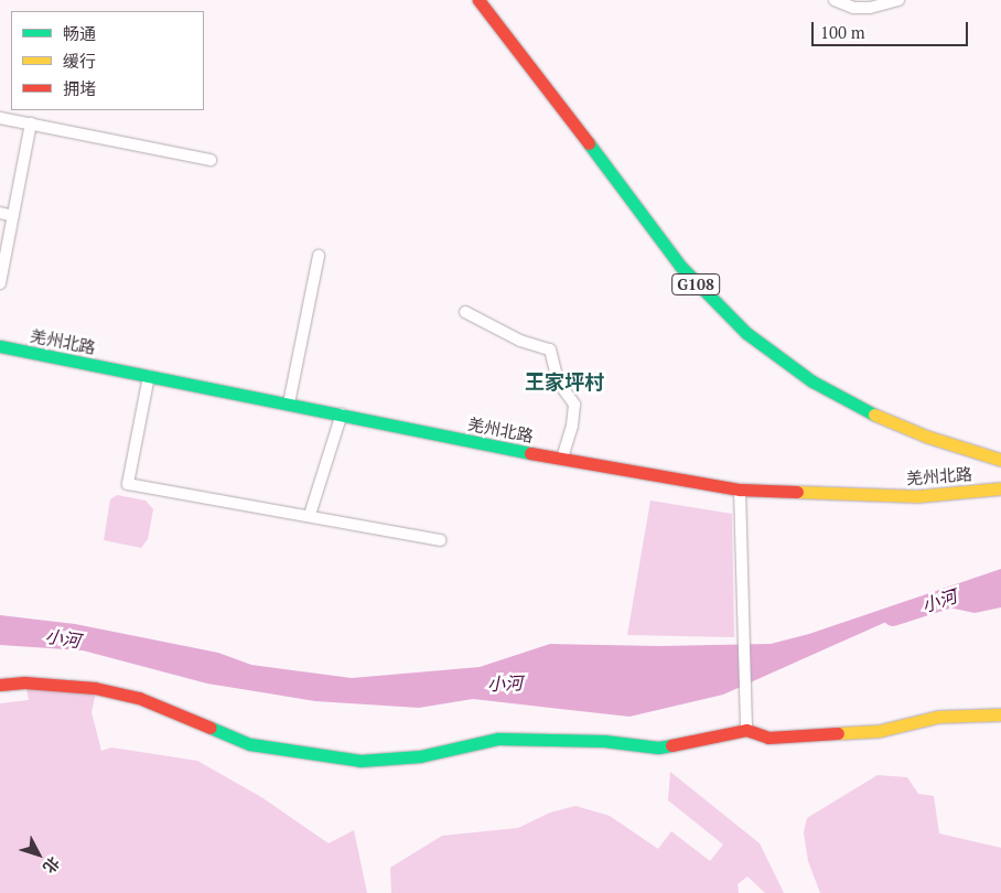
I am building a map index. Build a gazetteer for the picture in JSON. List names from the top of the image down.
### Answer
{
  "streets": {
    "main road": ["G108", "羌州北路"]
  },
  "districts": ["王家坪村"],
  "water": ["小河"],
  "legend": ["畅通", "缓行", "拥堵"],
  "scale_bar": "100 m",
  "north": "bottom right"
}
